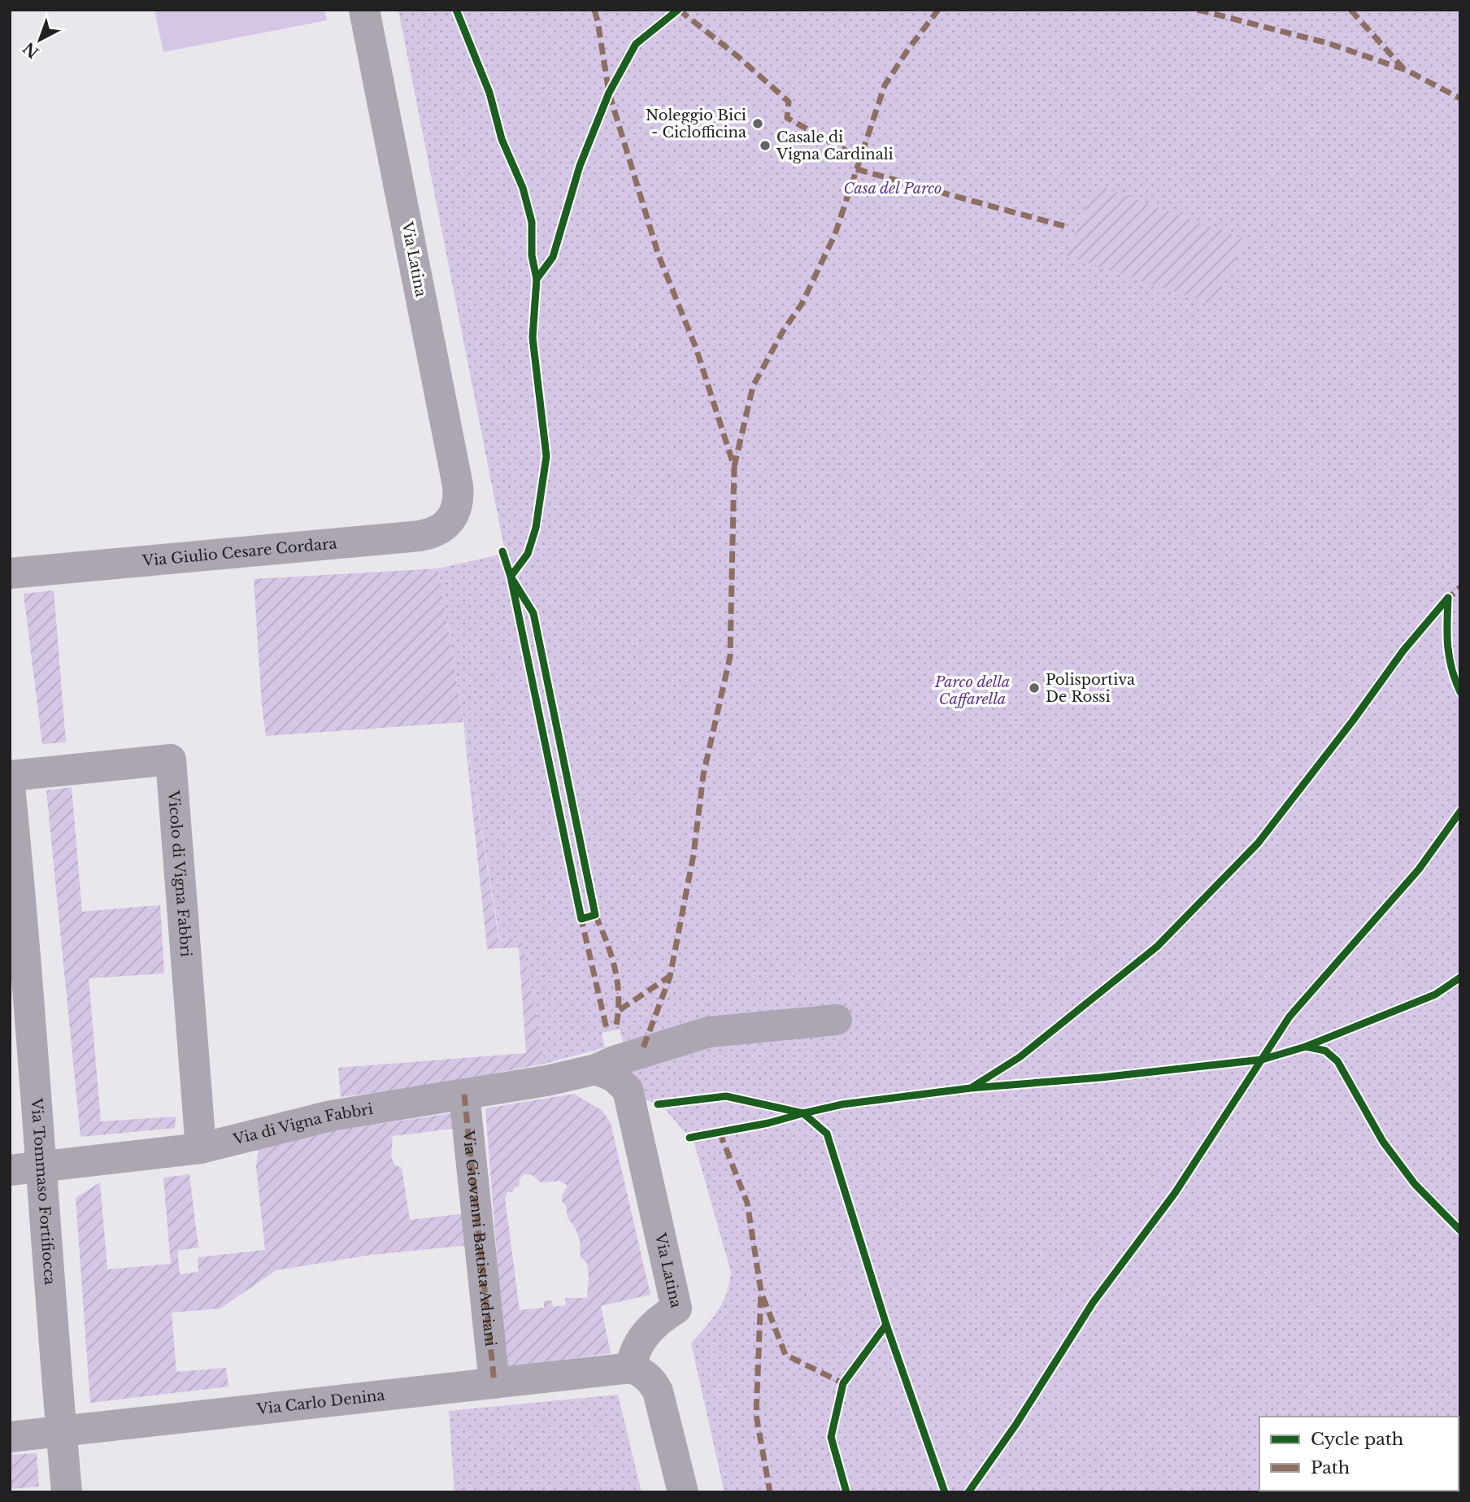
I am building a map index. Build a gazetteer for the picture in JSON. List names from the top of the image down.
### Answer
{
  "streets": {
    "street": [
      "Via Latina",
      "Via Giulio Cesare Cordara",
      "Vicolo di Vigna Fabbri",
      "Via di Vigna Fabbri",
      "Via Tommaso Fortifiocca",
      "Via Giovanni Battista Adriani",
      "Via Carlo Denina"
    ]
  },
  "crossings": [
    ["Via Latina", "Via Giulio Cesare Cordara"],
    ["Via Latina", "Via di Vigna Fabbri"],
    ["Via Latina", "Via Carlo Denina"],
    ["Vicolo di Vigna Fabbri", "Via di Vigna Fabbri"],
    ["Via di Vigna Fabbri", "Via Tommaso Fortifiocca"],
    ["Via di Vigna Fabbri", "Via Giovanni Battista Adriani"],
    ["Via Tommaso Fortifiocca", "Via Carlo Denina"],
    ["Via Giovanni Battista Adriani", "Via Carlo Denina"]
  ],
  "parks": ["Casa del Parco", "Parco della Caffarella"],
  "places": ["Noleggio Bici - Ciclofficina", "Casale di Vigna Cardinali", "Polisportiva De Rossi"],
  "legend": ["Cycle path", "Path"],
  "north": "bottom left"
}
